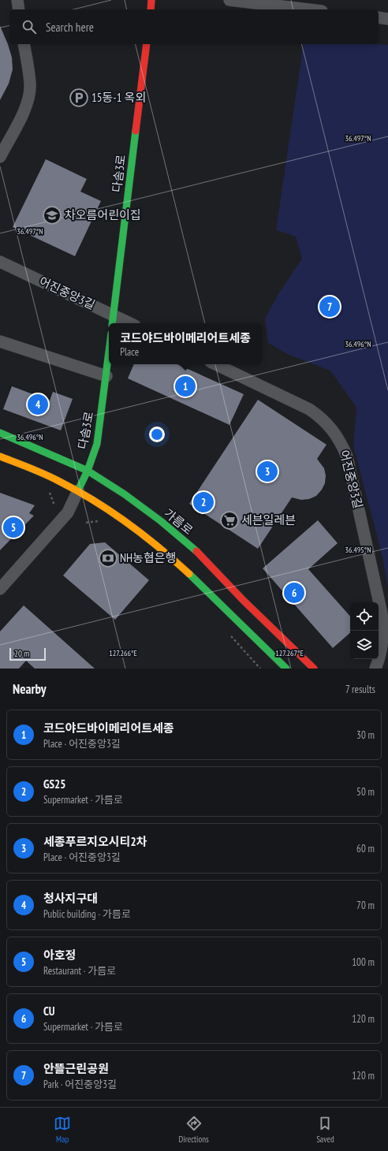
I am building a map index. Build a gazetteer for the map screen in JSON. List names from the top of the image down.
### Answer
{
  "streets": {
    "main road": ["다솜3로", "가름로"],
    "street": ["어진중앙3길"]
  },
  "crossings": [
    ["다솜3로", "어진중앙3길"],
    ["다솜3로", "가름로"]
  ],
  "places": {
    "parking": ["15동-1 옥외"],
    "school or university": ["차오름어린이집"],
    "supermarket": ["세븐일레븐"],
    "bank": ["NH농협은행"]
  },
  "scale_bar": "20 m",
  "page": {
    "search": "Search here",
    "pins": [
      "7",
      "1",
      "4",
      "3",
      "2",
      "5",
      "6"
    ],
    "popup": ["코드야드바이메리어트세종", "Place"],
    "scale": "20 m",
    "heading": ["Nearby", "7 results"],
    "list": [
      {
        "mark": "1",
        "name": "코드야드바이메리어트세종",
        "note": "Place · 어진중앙3길",
        "value": "30 m"
      },
      {
        "mark": "2",
        "name": "GS25",
        "note": "Supermarket · 가름로",
        "value": "50 m"
      },
      {
        "mark": "3",
        "name": "세종푸르지오시티2차",
        "note": "Place · 어진중앙3길",
        "value": "60 m"
      },
      {
        "mark": "4",
        "name": "청사지구대",
        "note": "Public building · 가름로",
        "value": "70 m"
      },
      {
        "mark": "5",
        "name": "아호정",
        "note": "Restaurant · 가름로",
        "value": "100 m"
      },
      {
        "mark": "6",
        "name": "CU",
        "note": "Supermarket · 가름로",
        "value": "120 m"
      },
      {
        "mark": "7",
        "name": "안뜰근린공원",
        "note": "Park · 어진중앙3길",
        "value": "120 m"
      }
    ],
    "nav": ["Map", "Directions", "Saved"]
  },
  "coordinates": [
    "36.497°N",
    "36.496°N",
    "36.495°N",
    "127.266°E",
    "127.267°E"
  ]
}
